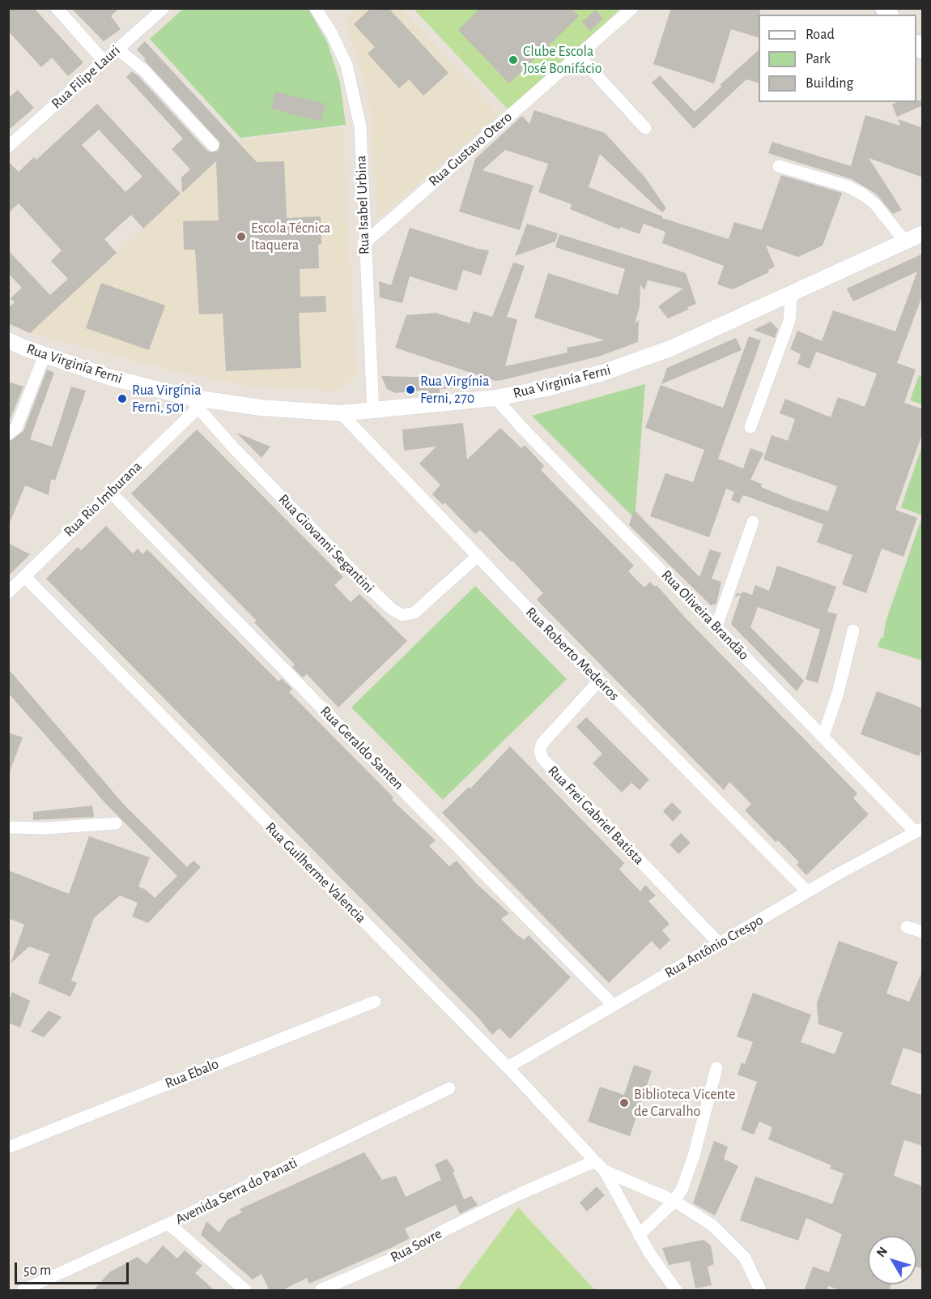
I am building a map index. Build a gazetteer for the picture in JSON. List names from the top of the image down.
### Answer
{
  "streets": {
    "street": [
      "Rua Filipe Lauri",
      "Rua Gustavo Otero",
      "Rua Isabel Urbina",
      "Rua Virginía Ferni",
      "Rua Rio Imburana",
      "Rua Giovanni Segantini",
      "Rua Oliveira Brandão",
      "Rua Roberto Medeiros",
      "Rua Geraldo Santen",
      "Rua Frei Gabriel Batista",
      "Rua Guilherme Valencia",
      "Rua Antônio Crespo",
      "Rua Ebalo",
      "Avenida Serra do Panati",
      "Rua Sovre"
    ]
  },
  "crossings": [
    ["Rua Gustavo Otero", "Rua Isabel Urbina"],
    ["Rua Isabel Urbina", "Rua Virginía Ferni"],
    ["Rua Virginía Ferni", "Rua Rio Imburana"],
    ["Rua Virginía Ferni", "Rua Giovanni Segantini"],
    ["Rua Virginía Ferni", "Rua Oliveira Brandão"],
    ["Rua Virginía Ferni", "Rua Roberto Medeiros"],
    ["Rua Rio Imburana", "Rua Giovanni Segantini"],
    ["Rua Rio Imburana", "Rua Geraldo Santen"],
    ["Rua Rio Imburana", "Rua Guilherme Valencia"],
    ["Rua Giovanni Segantini", "Rua Roberto Medeiros"],
    ["Rua Oliveira Brandão", "Rua Antônio Crespo"],
    ["Rua Roberto Medeiros", "Rua Frei Gabriel Batista"],
    ["Rua Roberto Medeiros", "Rua Antônio Crespo"],
    ["Rua Geraldo Santen", "Rua Antônio Crespo"],
    ["Rua Frei Gabriel Batista", "Rua Antônio Crespo"],
    ["Rua Guilherme Valencia", "Rua Antônio Crespo"],
    ["Rua Guilherme Valencia", "Rua Sovre"]
  ],
  "places": [
    "Clube Escola José Bonifácio",
    "Escola Técnica Itaquera",
    "Rua Virgínia Ferni, 270",
    "Rua Virgínia Ferni, 501",
    "Biblioteca Vicente de Carvalho"
  ],
  "legend": ["Road", "Park", "Building"],
  "scale_bar": "50 m",
  "north": "top left"
}
